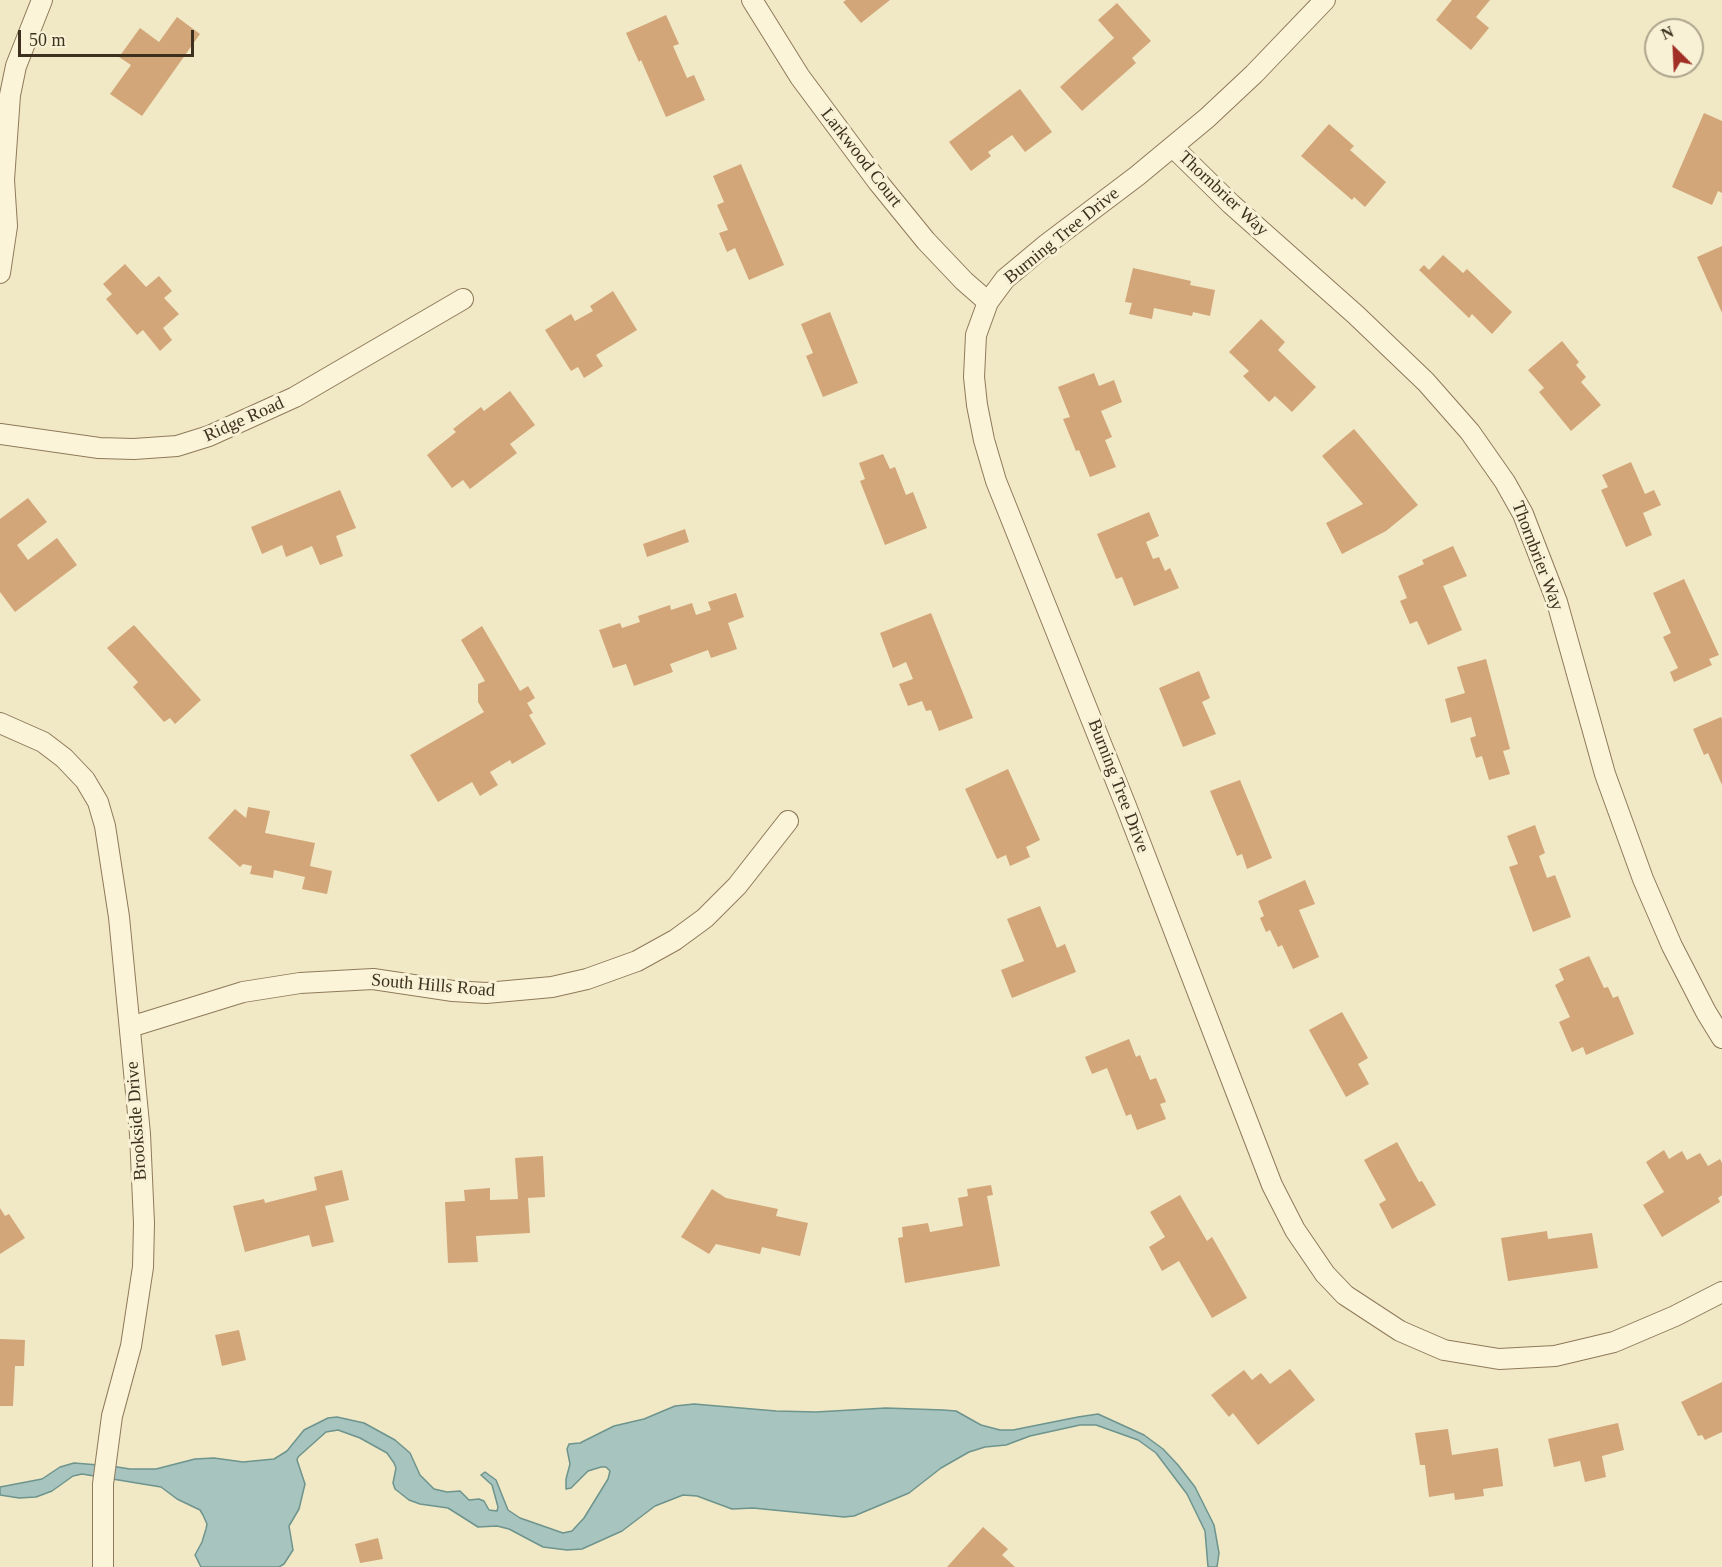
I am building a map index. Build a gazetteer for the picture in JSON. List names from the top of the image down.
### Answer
{
  "streets": {
    "street": [
      "Larkwood Court",
      "Thornbrier Way",
      "Burning Tree Drive",
      "Ridge Road",
      "South Hills Road",
      "Brookside Drive"
    ]
  },
  "crossings": [
    ["Larkwood Court", "Burning Tree Drive"],
    ["Thornbrier Way", "Burning Tree Drive"],
    ["South Hills Road", "Brookside Drive"]
  ],
  "scale_bar": "50 m",
  "north": "top left"
}
